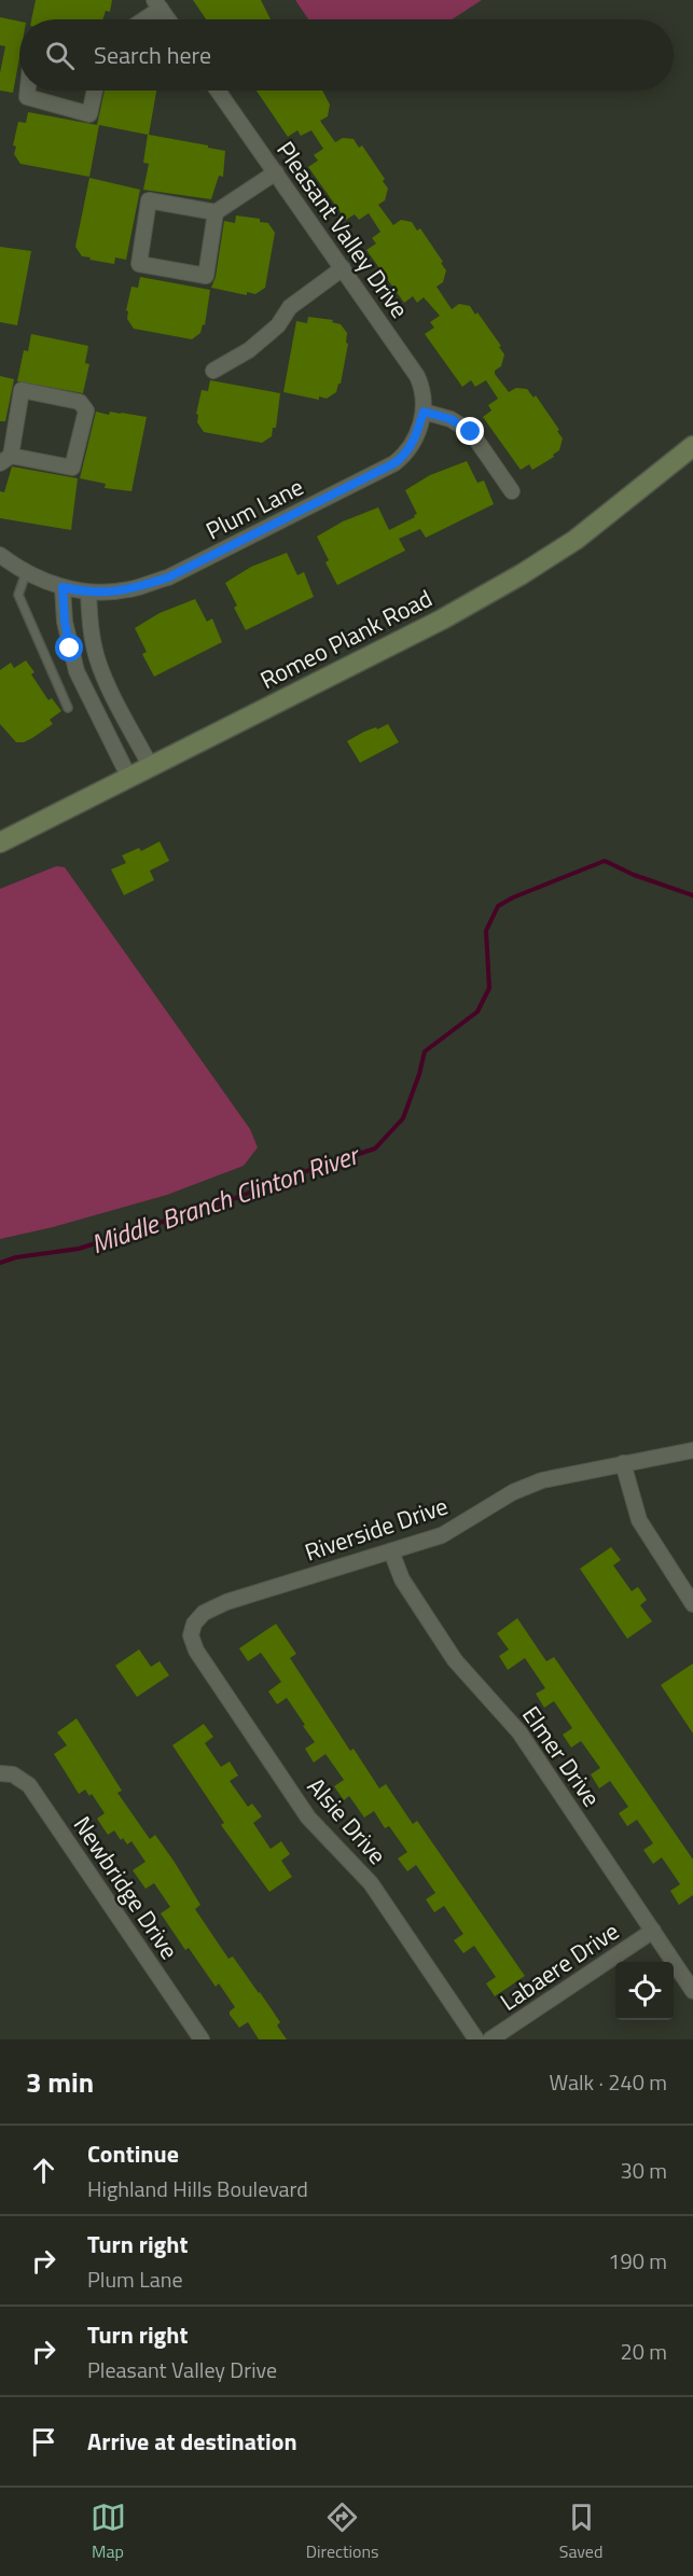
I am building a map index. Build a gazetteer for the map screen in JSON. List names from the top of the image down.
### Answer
{
  "streets": {
    "main road": ["Romeo Plank Road"],
    "street": [
      "Pleasant Valley Drive",
      "Plum Lane",
      "Riverside Drive",
      "Elmer Drive",
      "Alsie Drive",
      "Newbridge Drive",
      "Labaere Drive"
    ]
  },
  "crossings": [
    ["Pleasant Valley Drive", "Plum Lane"],
    ["Riverside Drive", "Elmer Drive"],
    ["Riverside Drive", "Alsie Drive"],
    ["Elmer Drive", "Labaere Drive"]
  ],
  "water": ["Middle Branch Clinton River"],
  "page": {
    "search": "Search here",
    "heading": ["3 min", "Walk · 240 m"],
    "list": [
      ["Continue", "Highland Hills Boulevard", "30 m"],
      ["Turn right", "Plum Lane", "190 m"],
      ["Turn right", "Pleasant Valley Drive", "20 m"],
      "Arrive at destination"
    ],
    "nav": ["Map", "Directions", "Saved"]
  }
}
